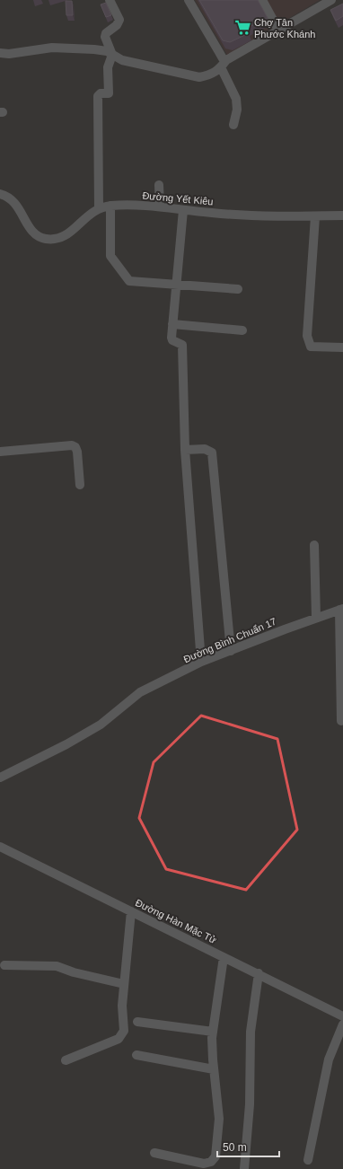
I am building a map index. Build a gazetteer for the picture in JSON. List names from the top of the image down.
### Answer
{
  "streets": {
    "street": ["Đường Yết Kiêu", "Đường Bình Chuẩn 17", "Đường Hàn Mặc Tử"]
  },
  "places": {
    "supermarket": ["Chợ Tân Phước Khánh"]
  },
  "scale_bar": "50 m"
}
